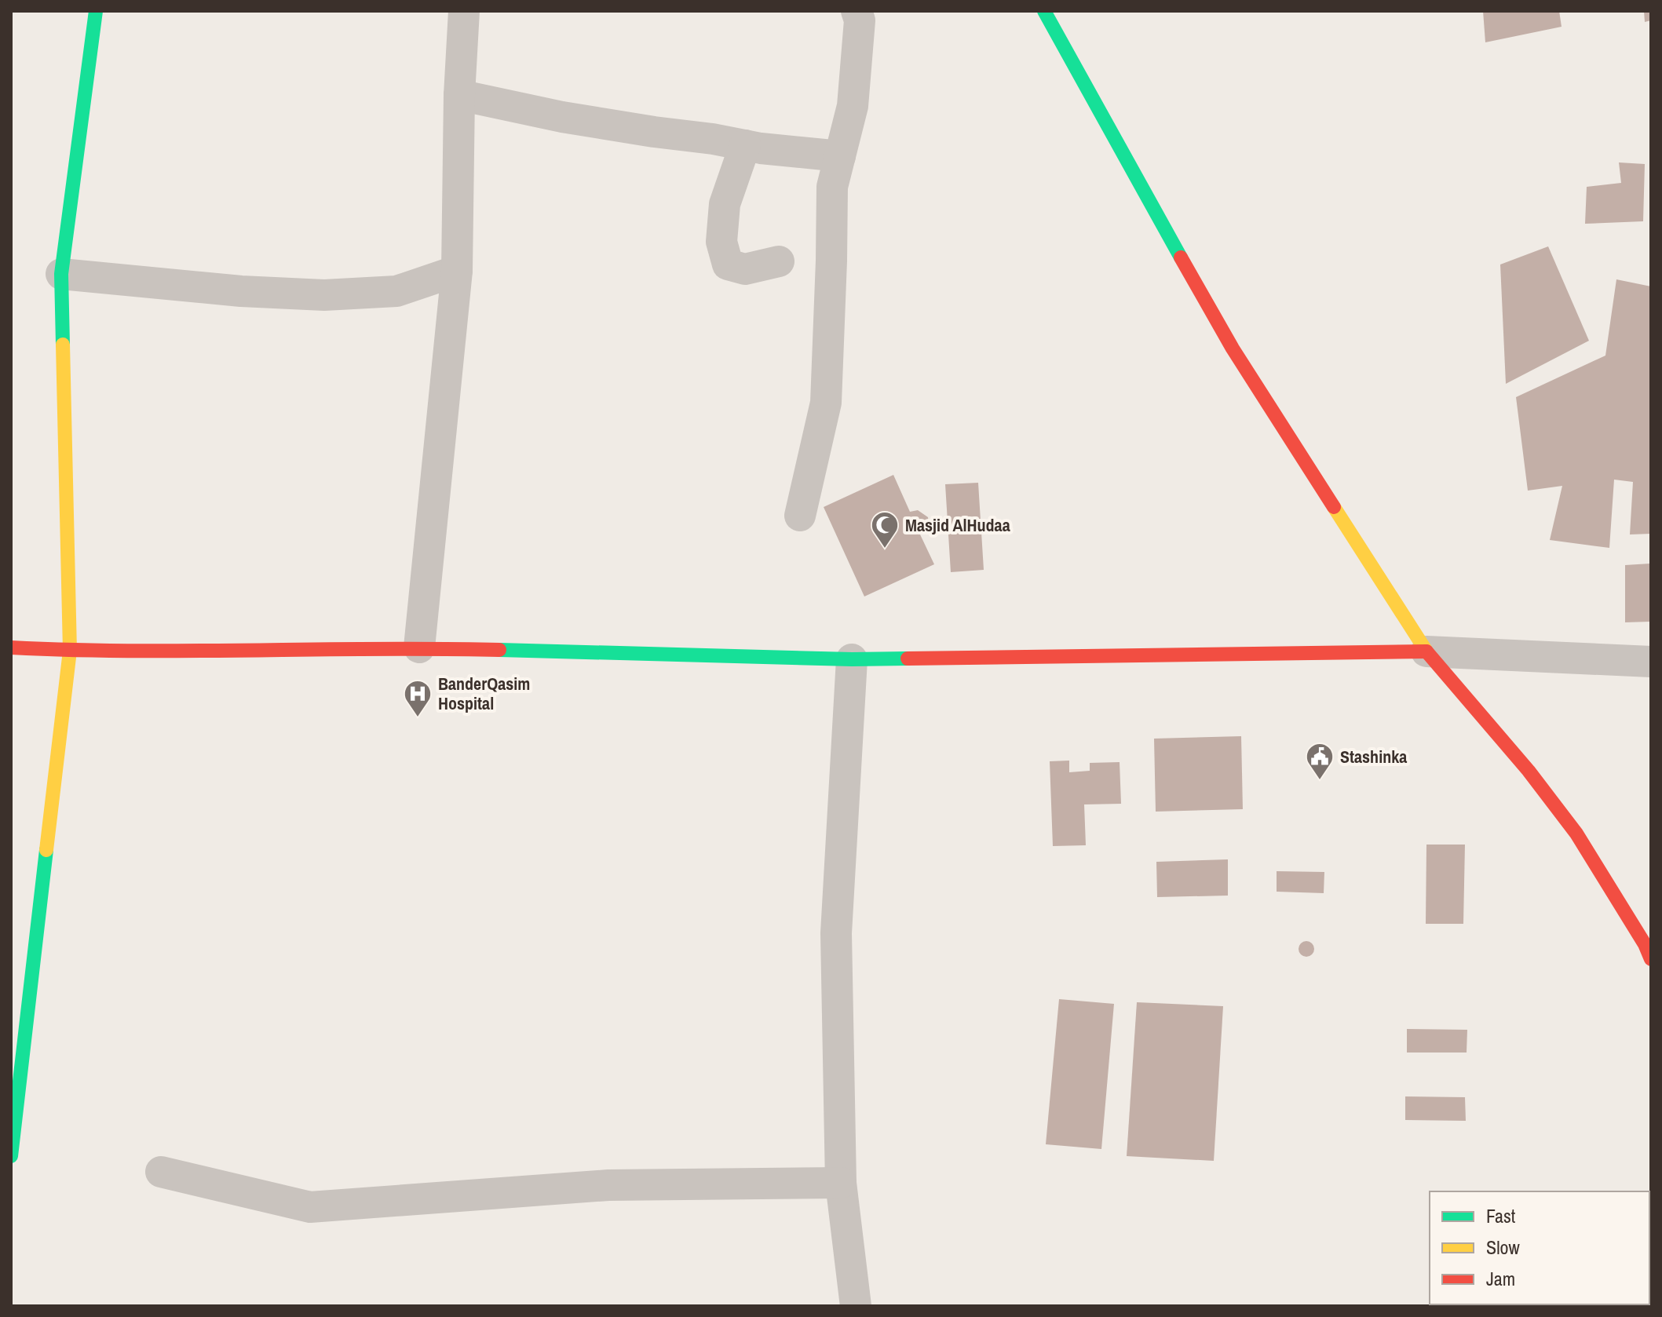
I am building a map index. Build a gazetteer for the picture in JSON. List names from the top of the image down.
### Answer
{
  "places": {
    "mosque": ["Masjid AlHudaa"],
    "hospital": ["BanderQasim Hospital"],
    "public building": ["Stashinka"]
  },
  "legend": ["Fast", "Slow", "Jam"]
}
